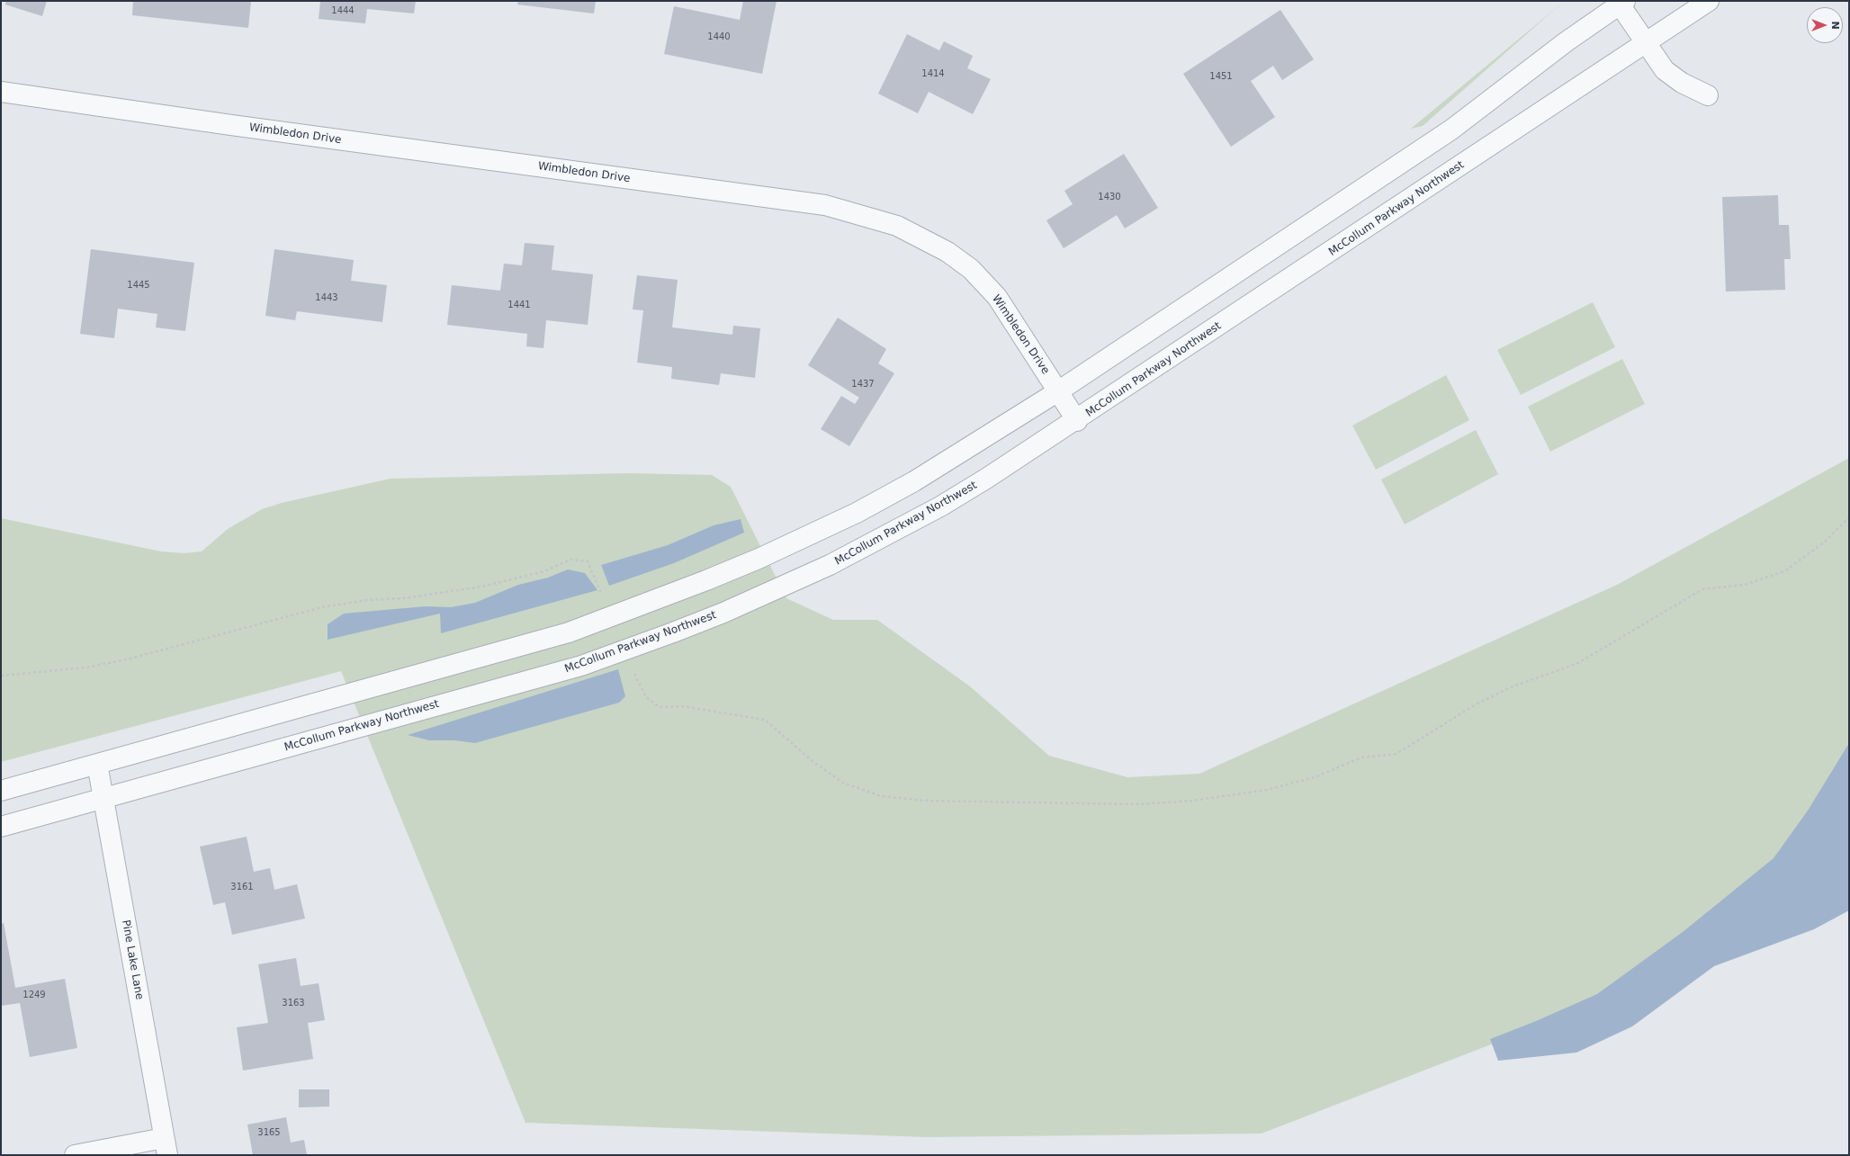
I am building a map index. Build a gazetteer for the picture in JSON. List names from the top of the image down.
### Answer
{
  "streets": {
    "street": ["Wimbledon Drive", "McCollum Parkway Northwest", "Pine Lake Lane"]
  },
  "crossings": [
    ["Wimbledon Drive", "McCollum Parkway Northwest"],
    ["McCollum Parkway Northwest", "Pine Lake Lane"]
  ],
  "house_numbers": [
    "1444",
    "1440",
    "1414",
    "1451",
    "1430",
    "1445",
    "1443",
    "1441",
    "1437",
    "3161",
    "1249",
    "3163",
    "3165"
  ],
  "north": "right"
}
